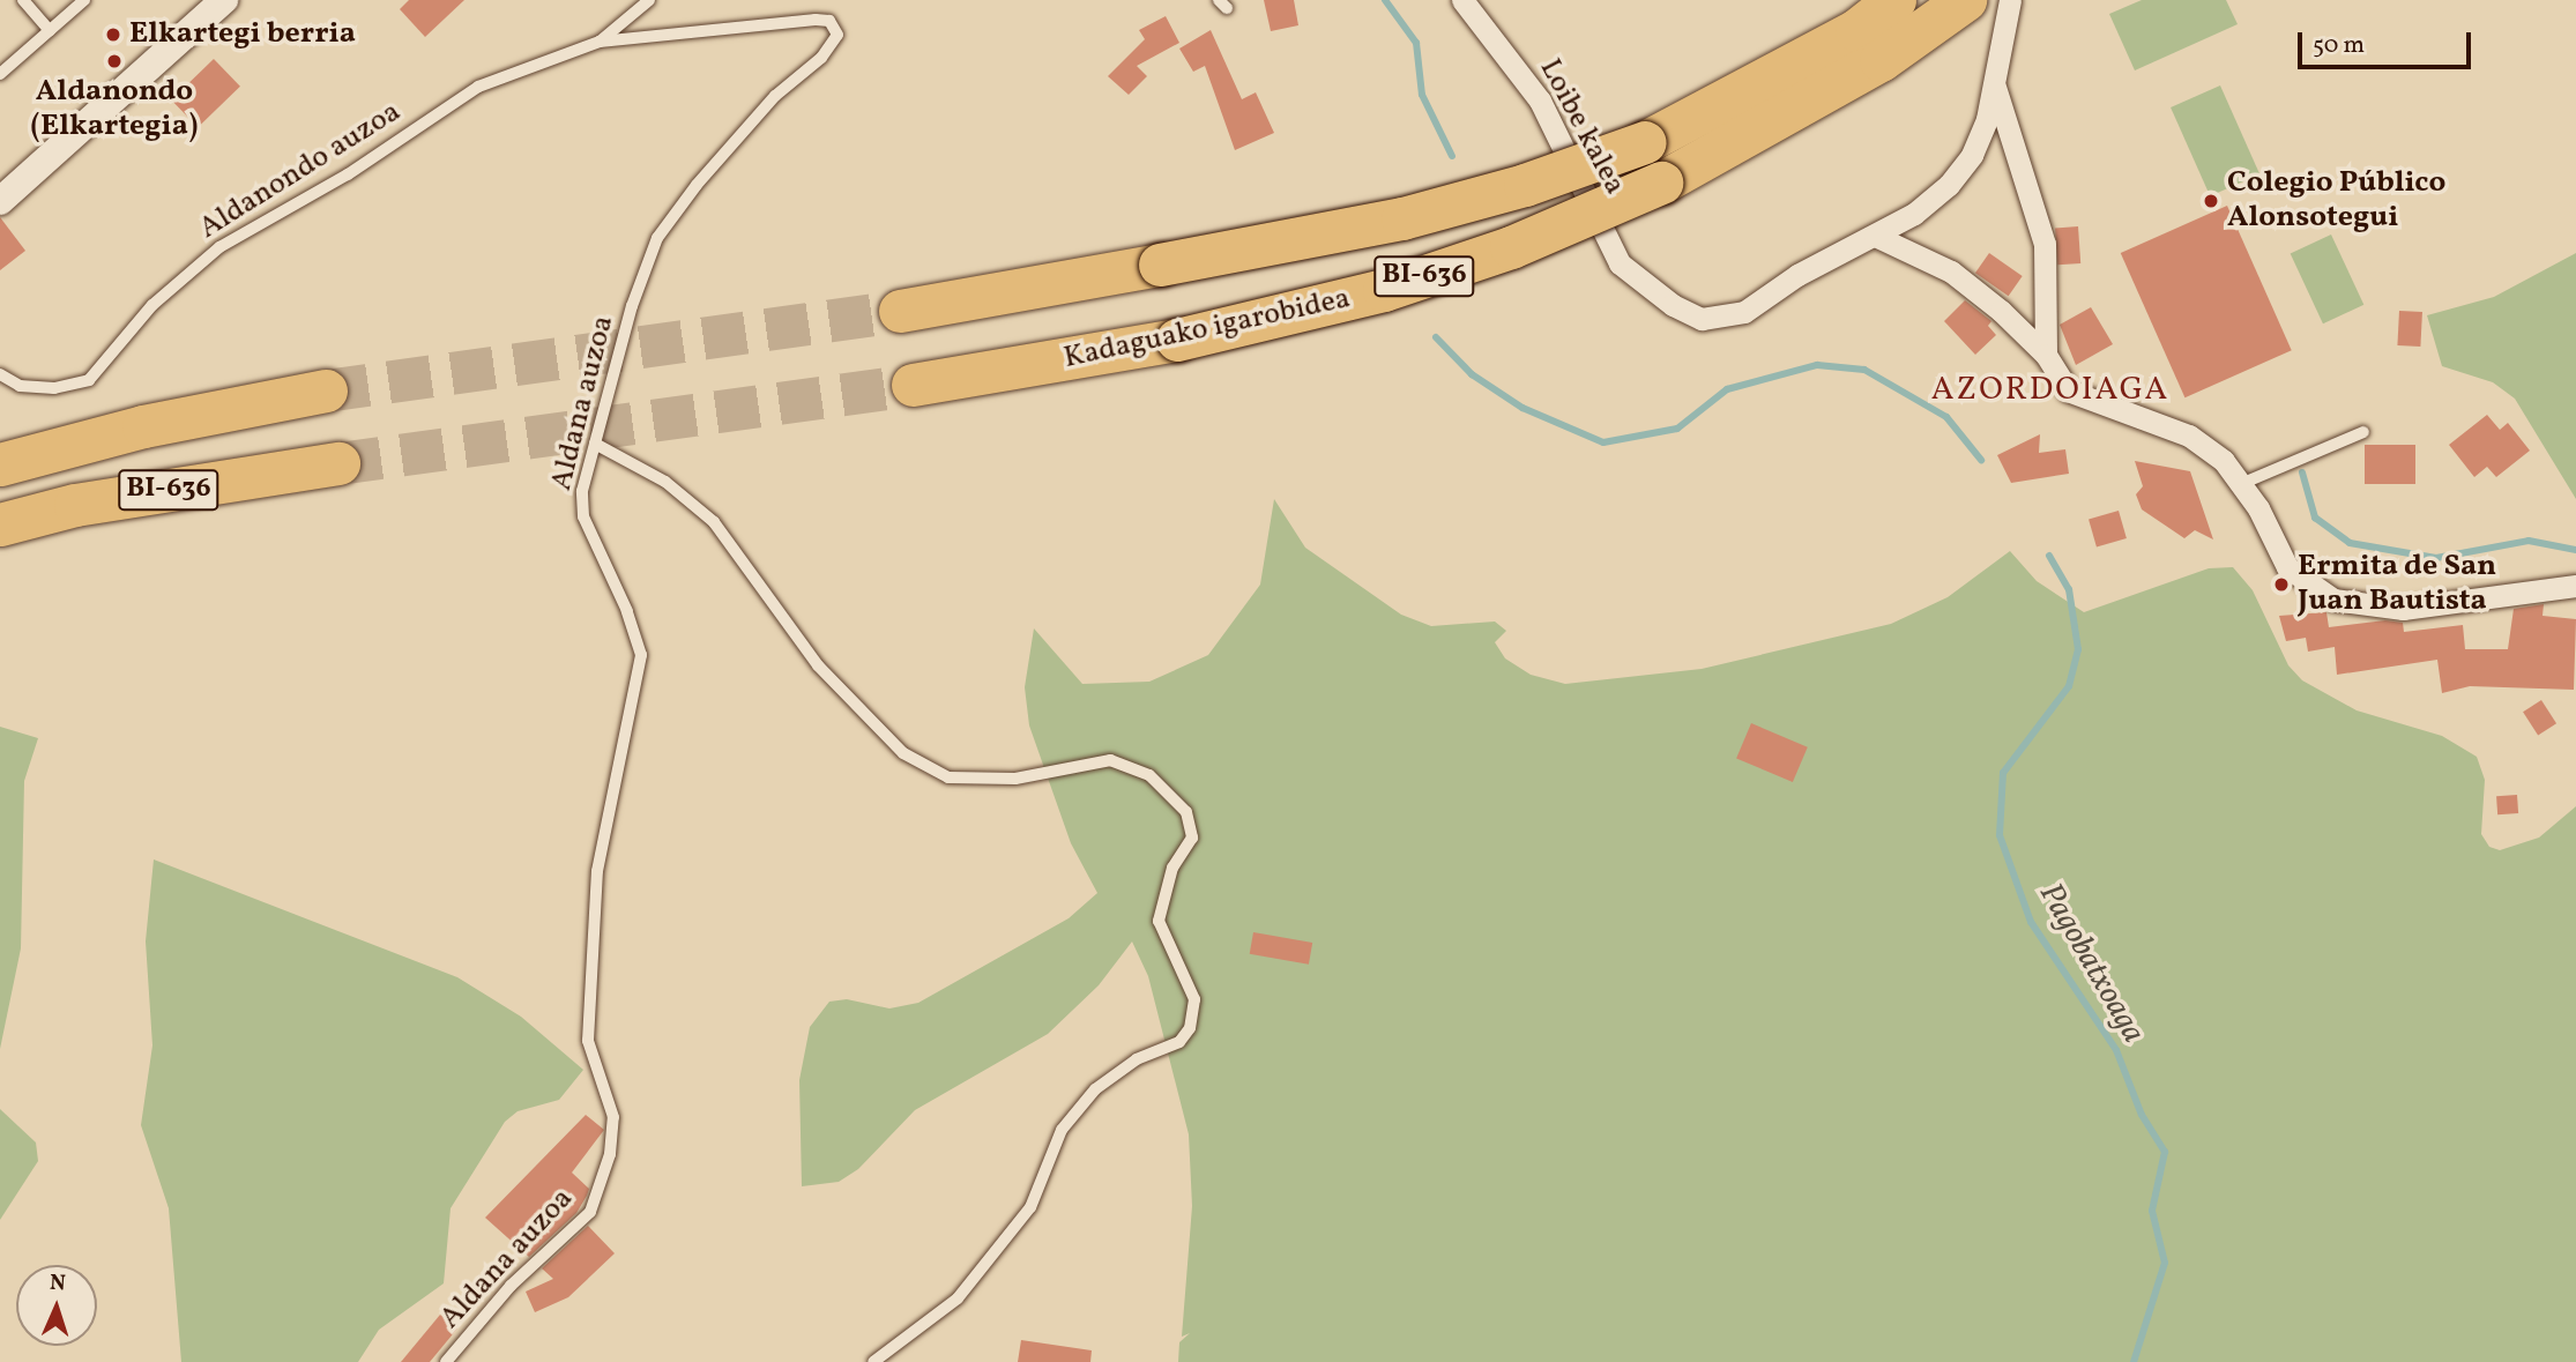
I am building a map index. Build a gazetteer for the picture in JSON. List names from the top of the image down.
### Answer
{
  "streets": {
    "highway": ["BI-636", "Kadaguako igarobidea"],
    "street": ["Loibe kalea"],
    "lane": ["Aldanondo auzoa", "Aldana auzoa"]
  },
  "crossings": [
    ["Aldanondo auzoa", "Aldana auzoa"]
  ],
  "districts": ["AZORDOIAGA"],
  "water": ["Pagobatxoaga"],
  "places": [
    "Elkartegi berria",
    "Aldanondo (Elkartegia)",
    "Colegio Público Alonsotegui",
    "Ermita de San Juan Bautista"
  ],
  "scale_bar": "50 m",
  "north": "top"
}
